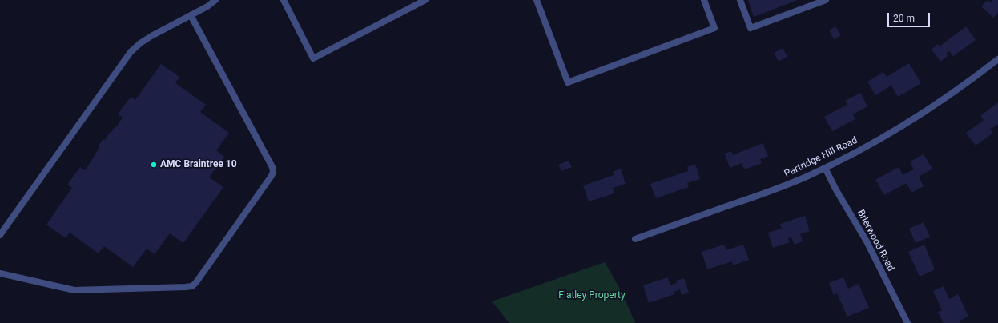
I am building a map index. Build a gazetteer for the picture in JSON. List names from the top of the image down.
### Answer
{
  "streets": {
    "street": ["Partridge Hill Road", "Brierwood Road"]
  },
  "crossings": [
    ["Partridge Hill Road", "Brierwood Road"]
  ],
  "parks": ["Flatley Property"],
  "places": ["AMC Braintree 10"],
  "scale_bar": "20 m"
}
